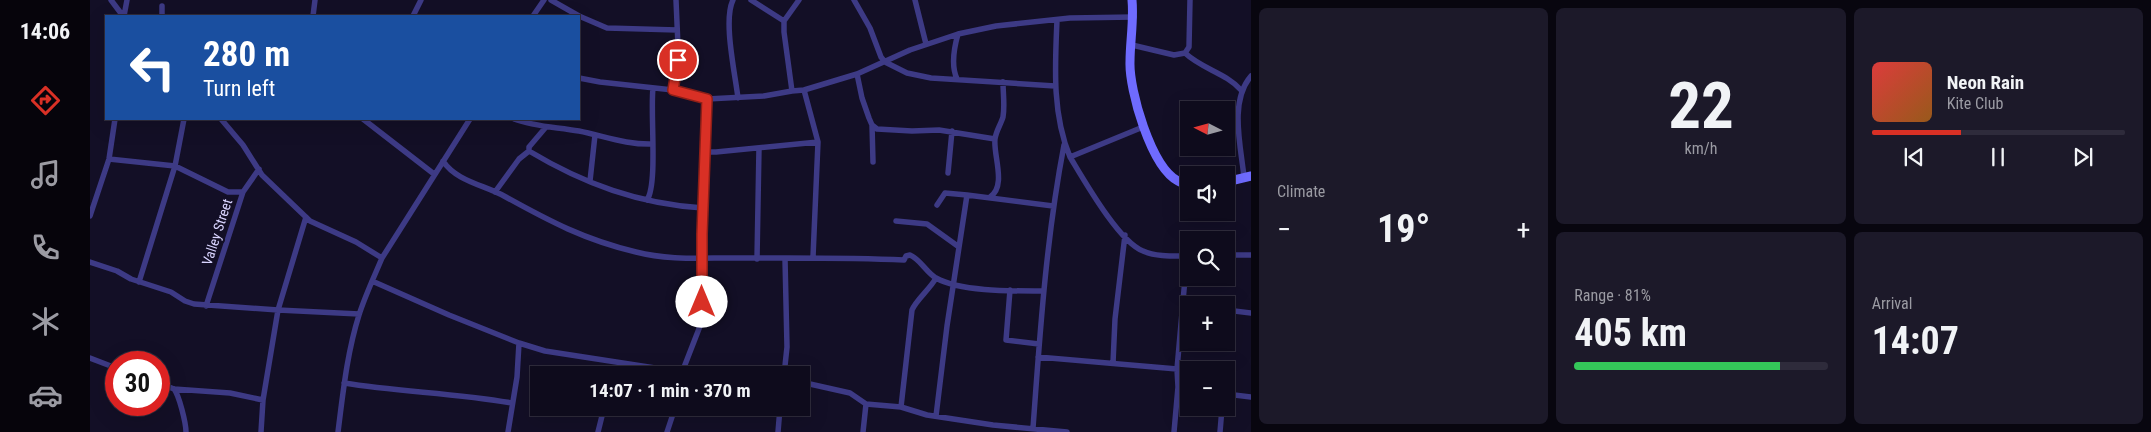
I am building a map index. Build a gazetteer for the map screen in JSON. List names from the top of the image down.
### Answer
{
  "streets": {
    "street": ["Valley Street"]
  },
  "north": "left",
  "page": {
    "tabs": "14:06",
    "tile": [
      "Climate",
      ["22", "km/h"],
      ["Range · 81%", "405 km"],
      ["Arrival", "14:07"]
    ],
    "turn": ["280 m", "Turn left"],
    "song": ["Neon Rain", "Kite Club"],
    "map_buttons": ["+", "−"],
    "heat": ["−", "19°", "+"],
    "limit": "30",
    "trip": "14:07 · 1 min · 370 m"
  }
}
